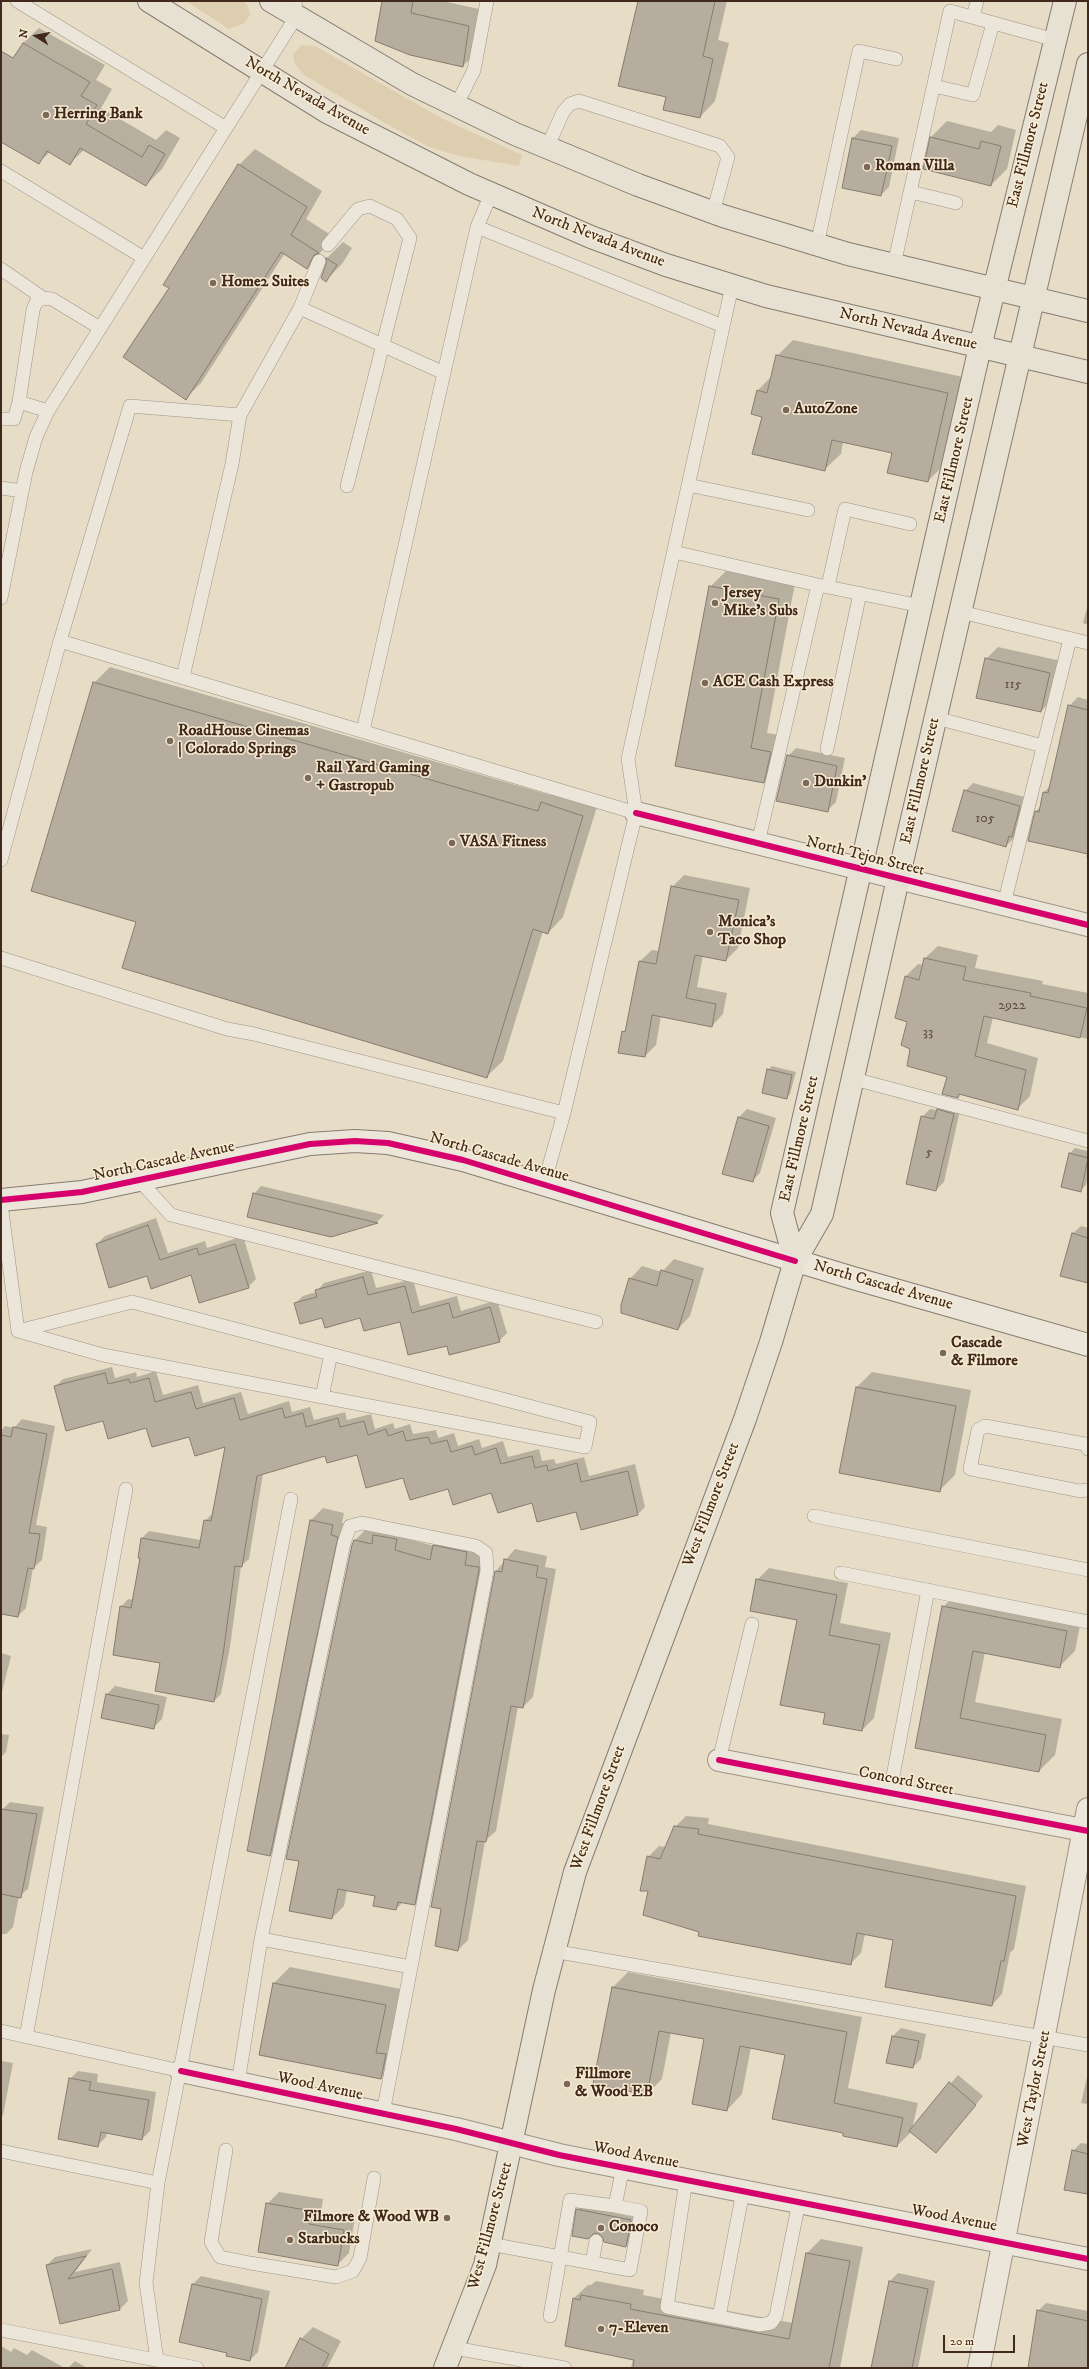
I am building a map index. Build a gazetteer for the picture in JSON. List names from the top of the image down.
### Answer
{
  "streets": {
    "main road": ["North Nevada Avenue", "East Fillmore Street", "West Fillmore Street"],
    "street": [
      "North Tejon Street",
      "North Cascade Avenue",
      "Concord Street",
      "Wood Avenue",
      "West Taylor Street"
    ]
  },
  "crossings": [
    ["North Nevada Avenue", "East Fillmore Street"],
    ["East Fillmore Street", "North Tejon Street"],
    ["East Fillmore Street", "North Cascade Avenue"],
    ["East Fillmore Street", "West Fillmore Street"],
    ["North Cascade Avenue", "West Fillmore Street"],
    ["West Fillmore Street", "Wood Avenue"],
    ["Concord Street", "West Taylor Street"],
    ["Wood Avenue", "West Taylor Street"]
  ],
  "places": [
    "Herring Bank",
    "Roman Villa",
    "Home2 Suites",
    "AutoZone",
    "Jersey Mike's Subs",
    "ACE Cash Express",
    "RoadHouse Cinemas | Colorado Springs",
    "Rail Yard Gaming + Gastropub",
    "Dunkin'",
    "VASA Fitness",
    "Monica's Taco Shop",
    "Cascade & Filmore",
    "Fillmore & Wood EB",
    "Filmore & Wood WB",
    "Conoco",
    "Starbucks",
    "7-Eleven"
  ],
  "house_numbers": [
    "115",
    "105",
    "2922",
    "33",
    "5"
  ],
  "scale_bar": "20 m",
  "north": "left"
}
